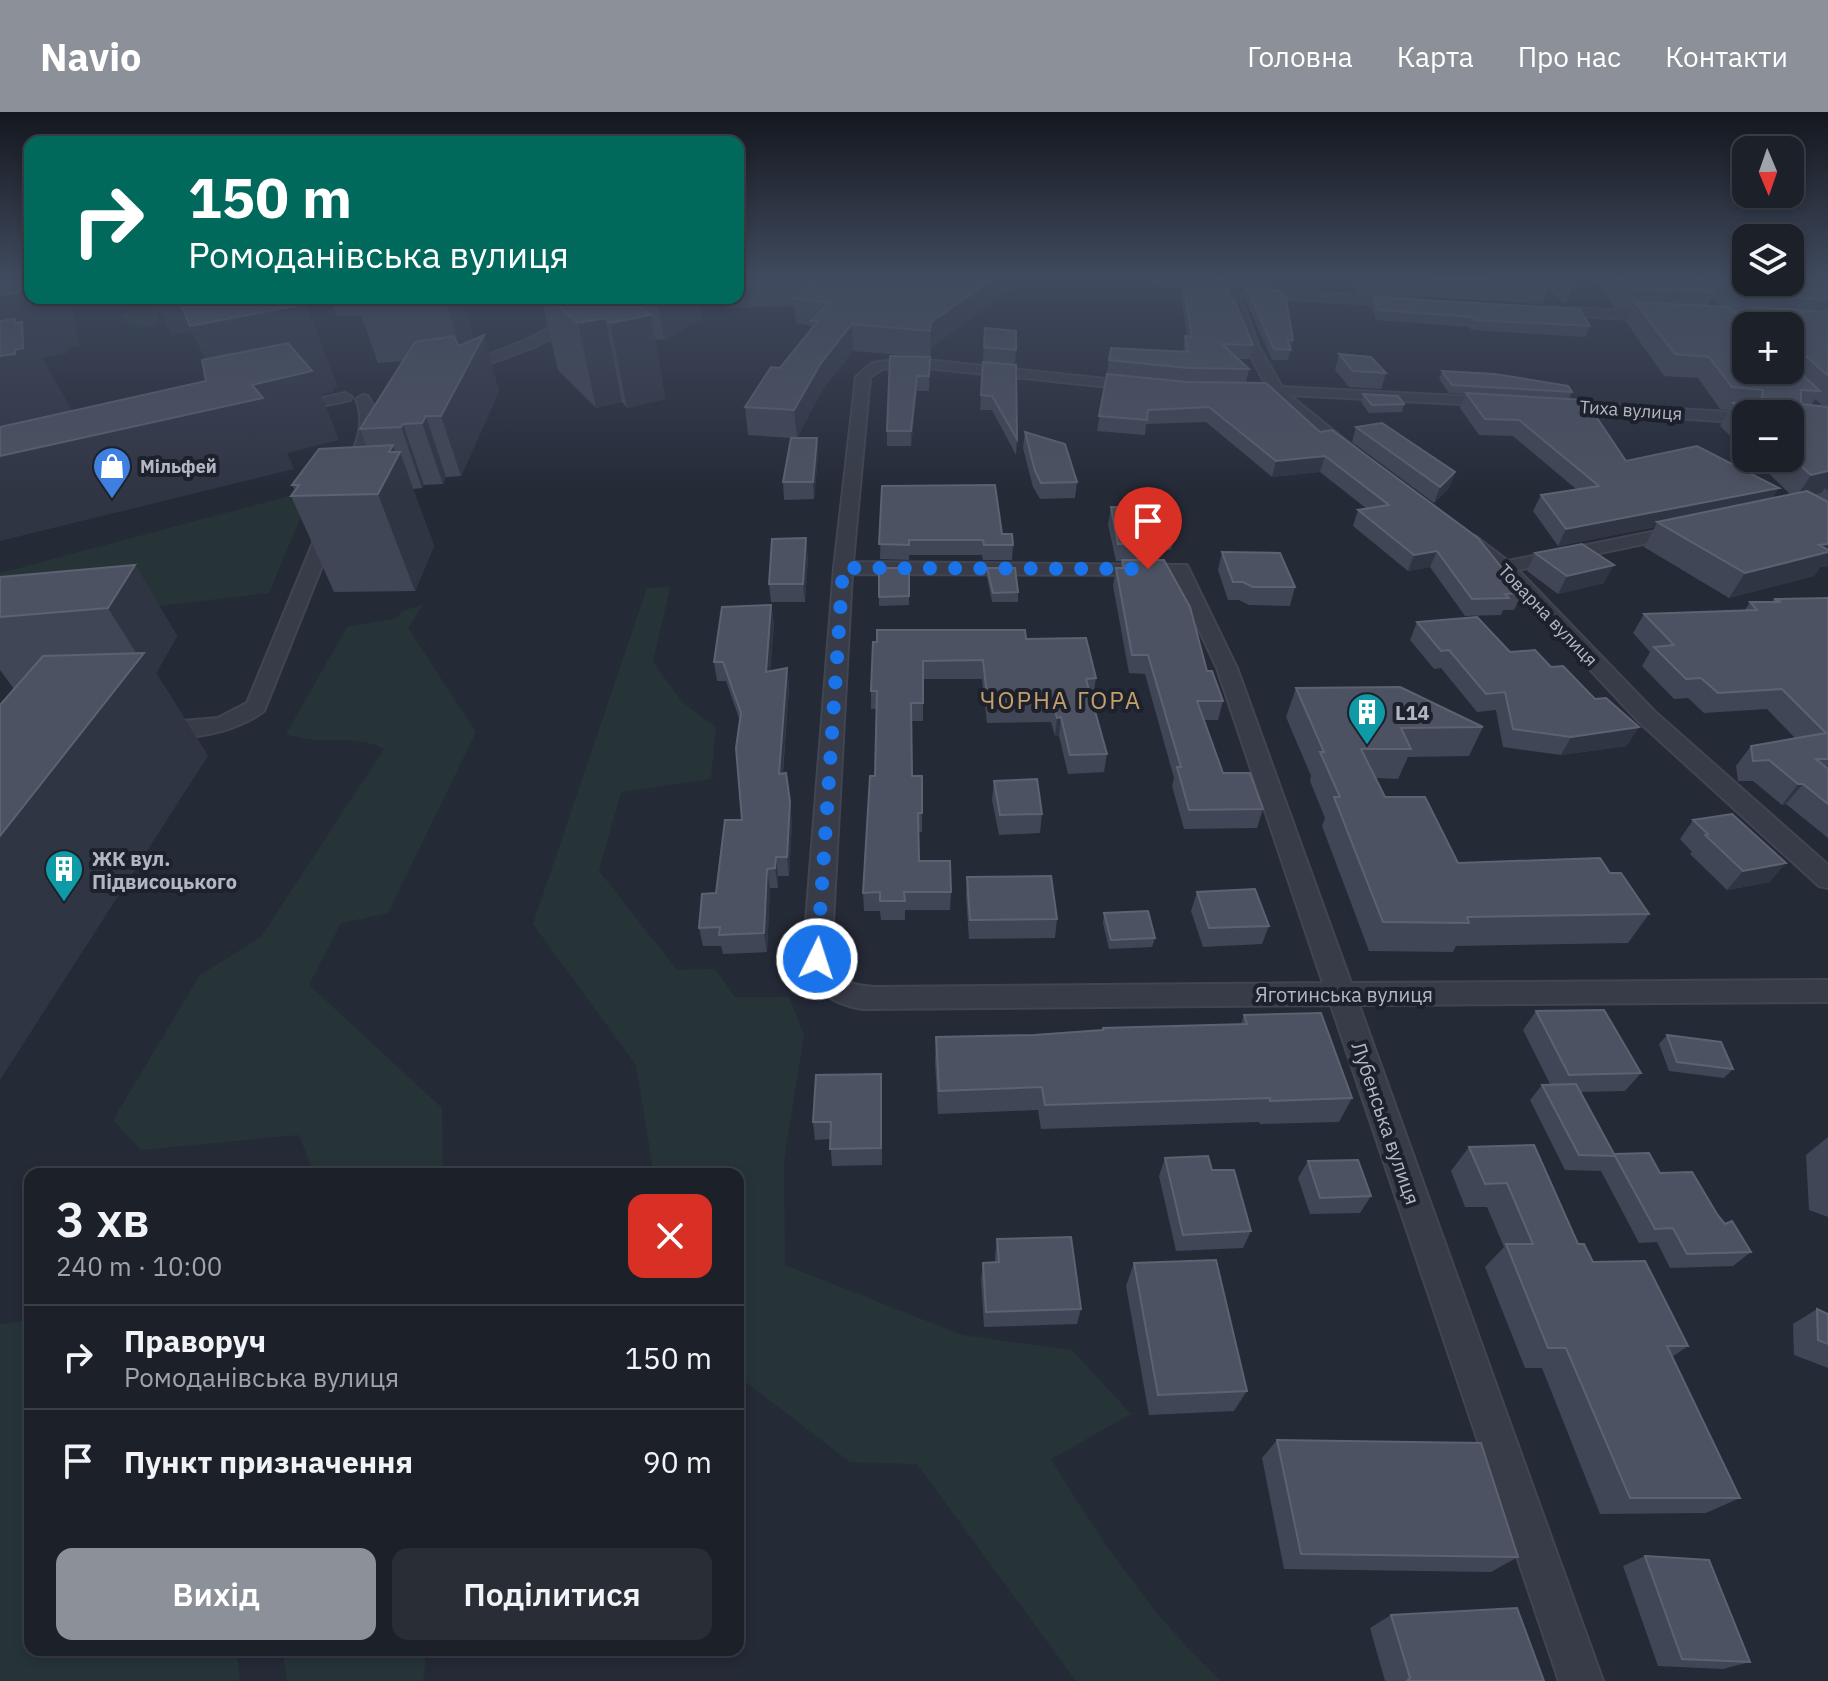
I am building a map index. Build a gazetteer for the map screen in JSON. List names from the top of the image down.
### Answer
{
  "streets": {
    "street": [
      "Тиха вулиця",
      "Товарна вулиця",
      "Яготинська вулиця",
      "Лубенська вулиця"
    ]
  },
  "crossings": [
    ["Яготинська вулиця", "Лубенська вулиця"]
  ],
  "districts": ["ЧОРНА ГОРА"],
  "places": {
    "shop": ["Мільфей"],
    "building": ["L14", "ЖК вул. Підвисоцького"]
  },
  "north": "bottom",
  "page": {
    "header": "Navio",
    "nav": [
      "Головна",
      "Карта",
      "Про нас",
      "Контакти"
    ],
    "map_buttons": ["+", "−"],
    "turn": ["150 m", "Ромоданівська вулиця"],
    "heading": ["3 хв", "240 m · 10:00"],
    "list": [
      {
        "name": "Праворуч",
        "note": "Ромоданівська вулиця",
        "value": "150 m"
      },
      {
        "name": "Пункт призначення",
        "value": "90 m"
      }
    ],
    "buttons": ["Вихід", "Поділитися"]
  }
}
